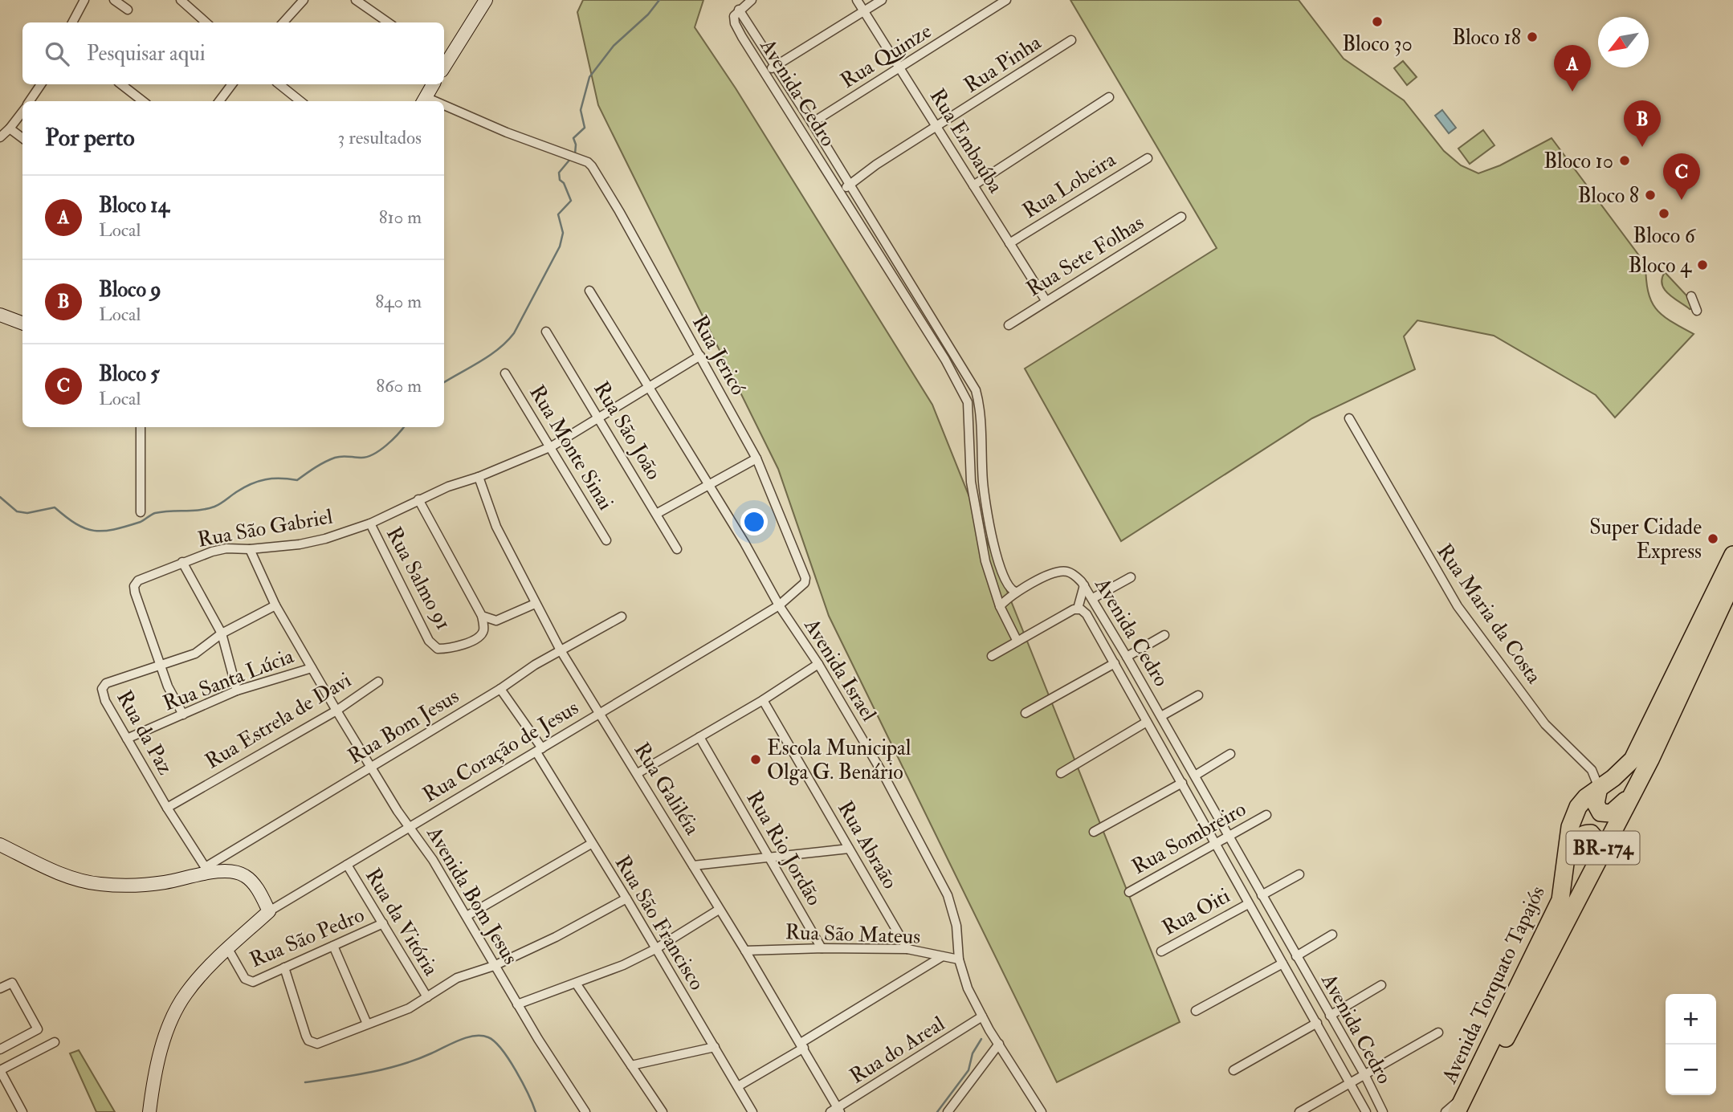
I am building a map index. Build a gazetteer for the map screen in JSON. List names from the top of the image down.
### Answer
{
  "streets": {
    "highway": ["BR-174", "Avenida Torquato Tapajós"],
    "street": [
      "Rua Quinze",
      "Rua Pinha",
      "Avenida Cedro",
      "Rua Embaúba",
      "Rua Lobeira",
      "Rua Sete Folhas",
      "Rua Jericó",
      "Rua São João",
      "Rua Monte Sinai",
      "Rua São Gabriel",
      "Rua Salmo 91",
      "Rua Maria da Costa",
      "Avenida Israel",
      "Rua Santa Lúcia",
      "Rua Estrela de Davi",
      "Rua Bom Jesus",
      "Rua da Paz",
      "Rua Coração de Jesus",
      "Rua Galiléia",
      "Rua Sombreiro",
      "Rua Abraão",
      "Rua Rio Jordão",
      "Avenida Bom Jesus",
      "Rua Oiti",
      "Rua da Vitória",
      "Rua São Francisco",
      "Rua São Mateus",
      "Rua São Pedro",
      "Rua do Areal"
    ]
  },
  "crossings": [
    ["Rua Quinze", "Avenida Cedro"],
    ["Rua Quinze", "Rua Embaúba"],
    ["Rua Pinha", "Avenida Cedro"],
    ["Rua Pinha", "Rua Embaúba"],
    ["Avenida Cedro", "Rua Sombreiro"],
    ["Avenida Cedro", "Rua Oiti"],
    ["Rua Embaúba", "Rua Lobeira"],
    ["Rua Embaúba", "Rua Sete Folhas"],
    ["Rua Jericó", "Rua São Gabriel"],
    ["Rua Jericó", "Rua Coração de Jesus"],
    ["Rua São João", "Rua São Gabriel"],
    ["Rua Monte Sinai", "Rua São Gabriel"],
    ["Rua São Gabriel", "Rua Salmo 91"],
    ["Rua São Gabriel", "Avenida Israel"],
    ["Rua São Gabriel", "Rua da Paz"],
    ["Rua São Gabriel", "Rua Galiléia"],
    ["Rua São Gabriel", "Avenida Bom Jesus"],
    ["Rua Maria da Costa", "Avenida Torquato Tapajós"],
    ["Avenida Israel", "Rua Coração de Jesus"],
    ["Avenida Israel", "Rua São Mateus"],
    ["Avenida Israel", "Rua do Areal"],
    ["Rua Santa Lúcia", "Rua da Paz"],
    ["Rua Santa Lúcia", "Avenida Bom Jesus"],
    ["Rua Estrela de Davi", "Rua da Paz"],
    ["Rua Estrela de Davi", "Avenida Bom Jesus"],
    ["Rua Bom Jesus", "Rua da Paz"],
    ["Rua Bom Jesus", "Rua Galiléia"],
    ["Rua Bom Jesus", "Avenida Bom Jesus"],
    ["Rua Bom Jesus", "Rua São Francisco"],
    ["Rua da Paz", "Avenida Bom Jesus"],
    ["Rua Coração de Jesus", "Rua Galiléia"],
    ["Rua Coração de Jesus", "Avenida Bom Jesus"],
    ["Rua Coração de Jesus", "Rua da Vitória"],
    ["Rua Coração de Jesus", "Rua São Francisco"],
    ["Rua Coração de Jesus", "Rua São Pedro"],
    ["Rua Galiléia", "Rua São Mateus"],
    ["Rua Galiléia", "Rua do Areal"],
    ["Rua Abraão", "Rua São Mateus"],
    ["Rua Rio Jordão", "Rua São Mateus"],
    ["Rua da Vitória", "Rua São Pedro"]
  ],
  "places": [
    "Bloco 30",
    "Bloco 18",
    "Bloco 10",
    "Bloco 8",
    "Bloco 6",
    "Bloco 4",
    "Super Cidade Express",
    "Escola Municipal Olga G. Benário"
  ],
  "north": "bottom left",
  "page": {
    "search": "Pesquisar aqui",
    "pins": ["A", "B", "C"],
    "heading": ["Por perto", "3 resultados"],
    "list": [
      {
        "mark": "A",
        "name": "Bloco 14",
        "note": "Local",
        "value": "810 m"
      },
      {
        "mark": "B",
        "name": "Bloco 9",
        "note": "Local",
        "value": "840 m"
      },
      {
        "mark": "C",
        "name": "Bloco 5",
        "note": "Local",
        "value": "860 m"
      }
    ],
    "map_buttons": ["+", "−"]
  }
}
